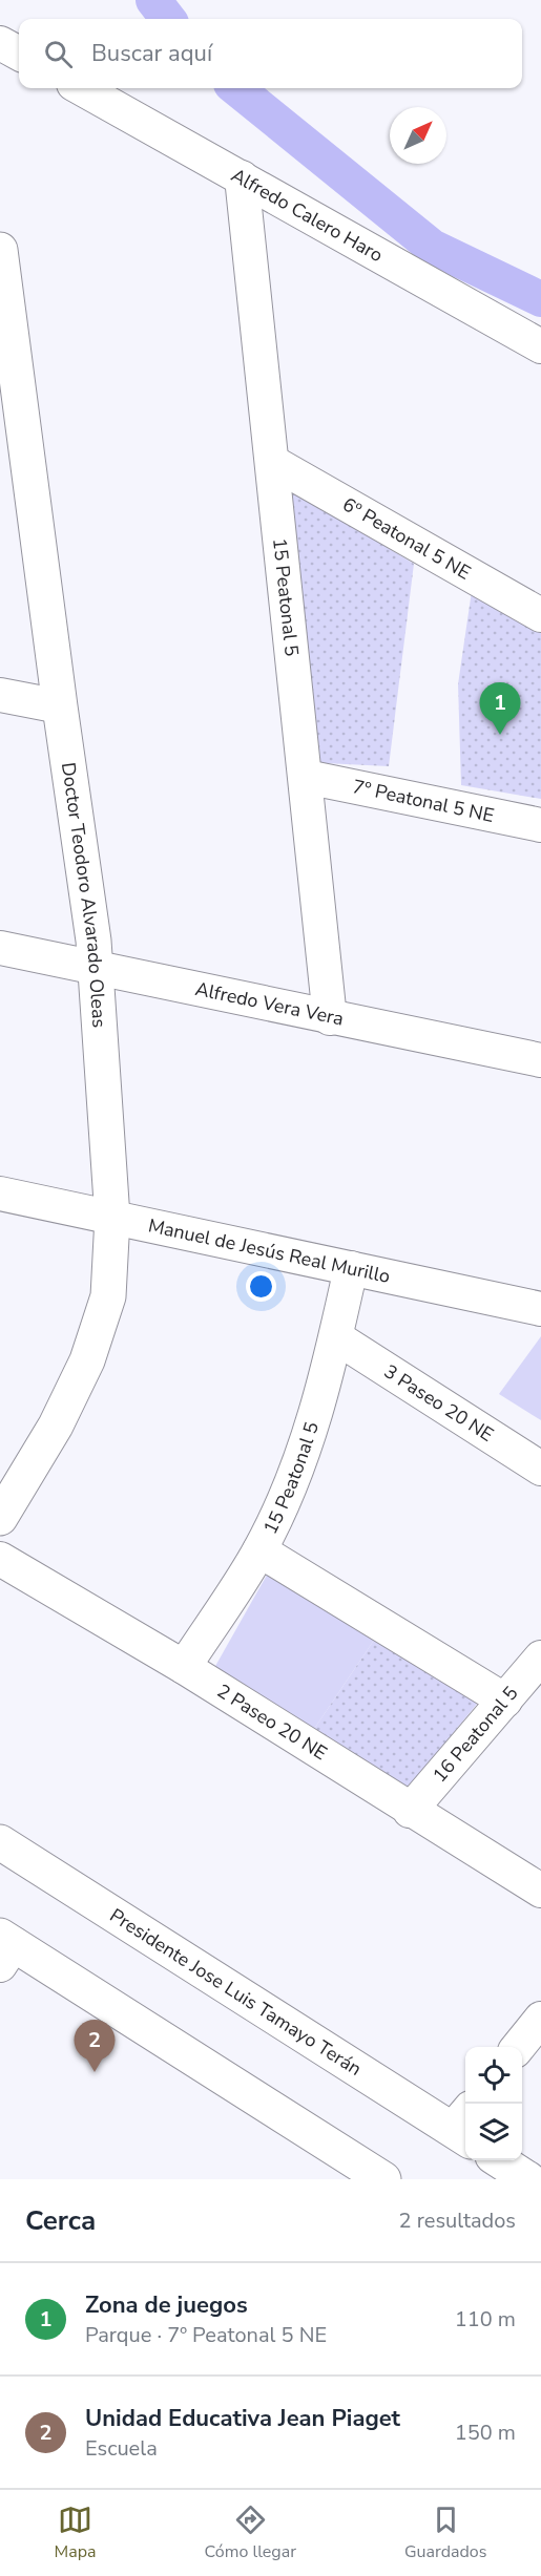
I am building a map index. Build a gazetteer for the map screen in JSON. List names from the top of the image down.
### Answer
{
  "streets": {
    "street": [
      "Alfredo Calero Haro",
      "6º Peatonal 5 NE",
      "15 Peatonal 5",
      "7º Peatonal 5 NE",
      "Doctor Teodoro Alvarado Oleas",
      "Alfredo Vera Vera",
      "Manuel de Jesús Real Murillo",
      "3 Paseo 20 NE",
      "2 Paseo 20 NE",
      "16 Peatonal 5",
      "Presidente Jose Luis Tamayo Terán"
    ]
  },
  "crossings": [
    ["Alfredo Calero Haro", "15 Peatonal 5"],
    ["6º Peatonal 5 NE", "15 Peatonal 5"],
    ["15 Peatonal 5", "7º Peatonal 5 NE"],
    ["15 Peatonal 5", "Alfredo Vera Vera"],
    ["15 Peatonal 5", "Manuel de Jesús Real Murillo"],
    ["15 Peatonal 5", "3 Paseo 20 NE"],
    ["15 Peatonal 5", "2 Paseo 20 NE"],
    ["Doctor Teodoro Alvarado Oleas", "Alfredo Vera Vera"],
    ["Doctor Teodoro Alvarado Oleas", "Manuel de Jesús Real Murillo"],
    ["2 Paseo 20 NE", "16 Peatonal 5"]
  ],
  "north": "top right",
  "page": {
    "search": "Buscar aquí",
    "pins": ["1", "2"],
    "heading": ["Cerca", "2 resultados"],
    "list": [
      {
        "mark": "1",
        "name": "Zona de juegos",
        "note": "Parque · 7º Peatonal 5 NE",
        "value": "110 m"
      },
      {
        "mark": "2",
        "name": "Unidad Educativa Jean Piaget",
        "note": "Escuela",
        "value": "150 m"
      }
    ],
    "nav": ["Mapa", "Cómo llegar", "Guardados"]
  }
}
